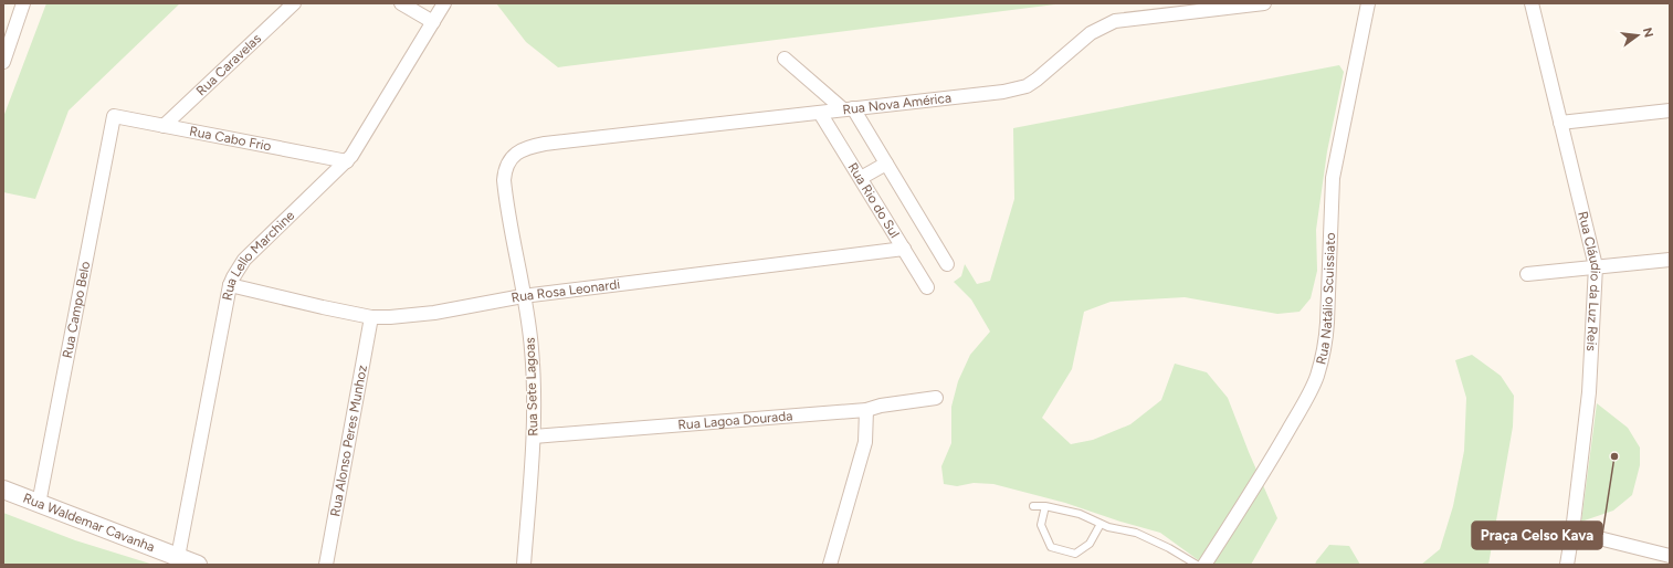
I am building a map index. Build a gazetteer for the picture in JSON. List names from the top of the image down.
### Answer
{
  "streets": {
    "street": [
      "Rua Caravelas",
      "Rua Nova América",
      "Rua Cabo Frio",
      "Rua Rio do Sul",
      "Rua Lello Marchine",
      "Rua Cláudio da Luz Reis",
      "Rua Rosa Leonardi",
      "Rua Natálio Scuissiato",
      "Rua Campo Belo",
      "Rua Sete Lagoas",
      "Rua Lagoa Dourada",
      "Rua Alonso Peres Munhoz",
      "Rua Waldemar Cavanha"
    ]
  },
  "crossings": [
    ["Rua Caravelas", "Rua Cabo Frio"],
    ["Rua Nova América", "Rua Rio do Sul"],
    ["Rua Nova América", "Rua Sete Lagoas"],
    ["Rua Cabo Frio", "Rua Lello Marchine"],
    ["Rua Cabo Frio", "Rua Campo Belo"],
    ["Rua Rio do Sul", "Rua Rosa Leonardi"],
    ["Rua Lello Marchine", "Rua Rosa Leonardi"],
    ["Rua Lello Marchine", "Rua Waldemar Cavanha"],
    ["Rua Rosa Leonardi", "Rua Sete Lagoas"],
    ["Rua Rosa Leonardi", "Rua Alonso Peres Munhoz"],
    ["Rua Campo Belo", "Rua Waldemar Cavanha"],
    ["Rua Sete Lagoas", "Rua Lagoa Dourada"]
  ],
  "places": ["Praça Celso Kava"],
  "north": "right"
}
